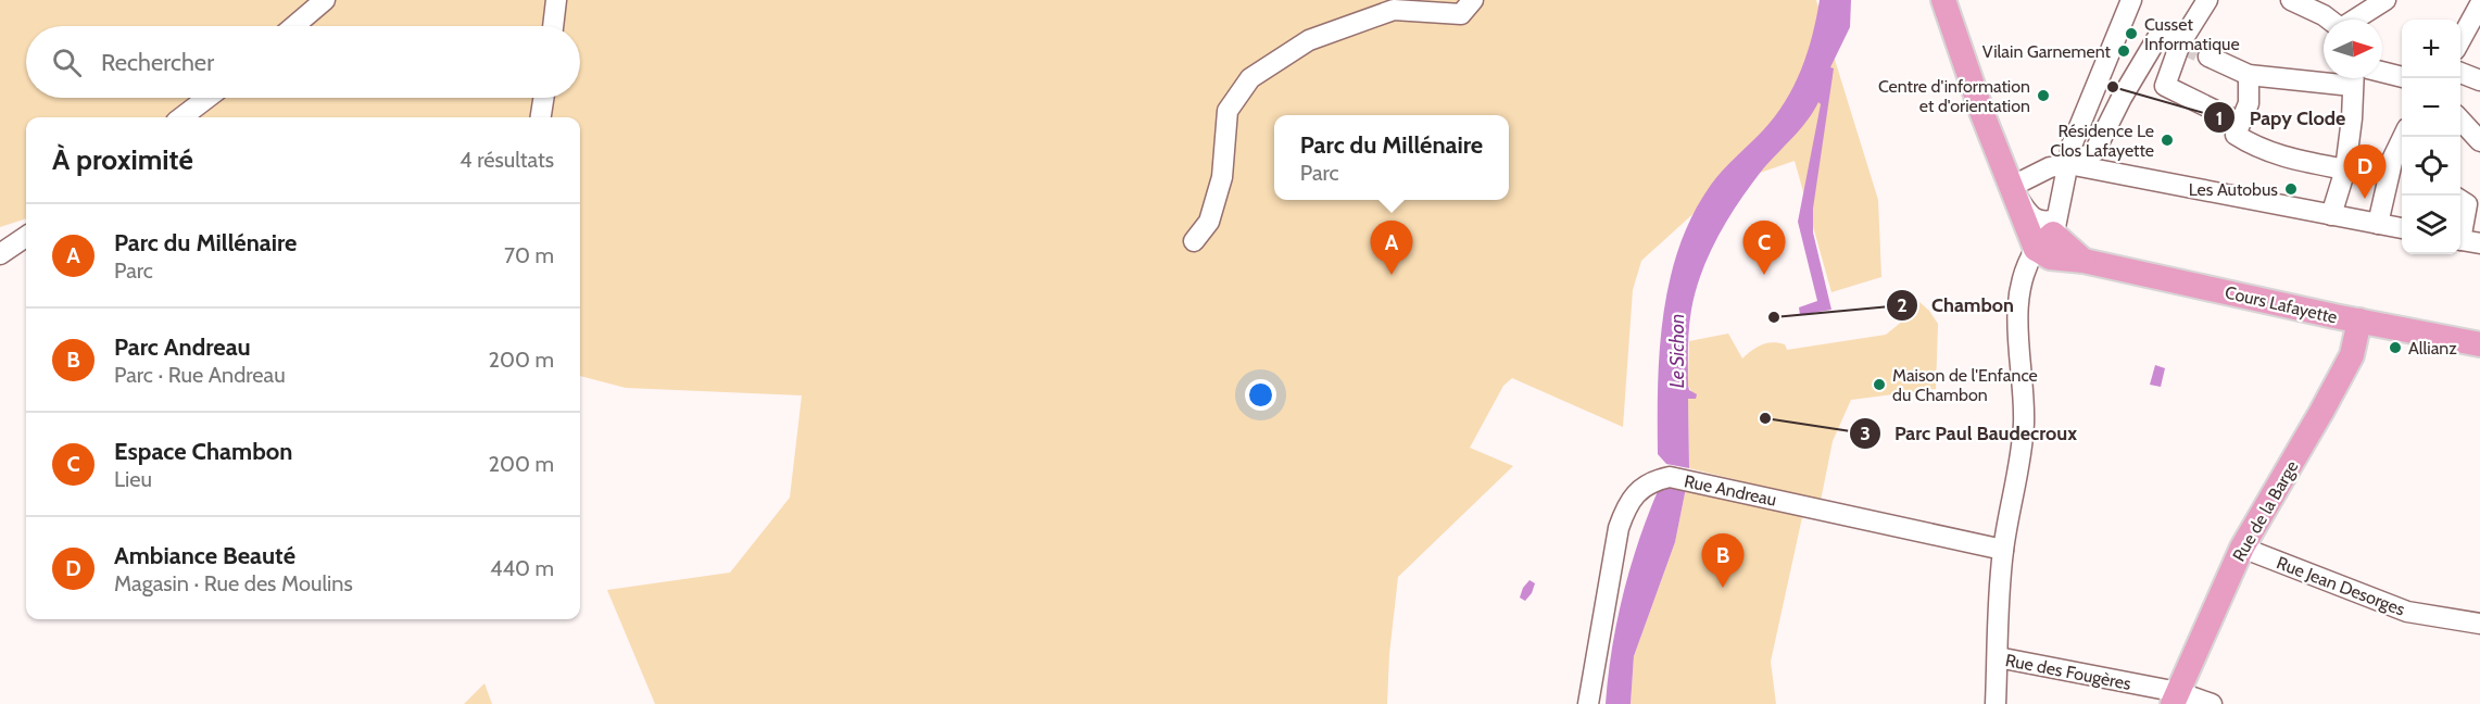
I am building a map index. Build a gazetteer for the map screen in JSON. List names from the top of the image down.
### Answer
{
  "streets": {
    "main road": ["Cours Lafayette", "Rue de la Barge"],
    "street": ["Rue Andreau", "Rue Jean Desorges", "Rue des Fougères"]
  },
  "crossings": [
    ["Cours Lafayette", "Rue de la Barge"],
    ["Rue de la Barge", "Rue Jean Desorges"],
    ["Rue de la Barge", "Rue des Fougères"]
  ],
  "water": ["Le Sichon"],
  "places": [
    "Cusset Informatique",
    "Vilain Garnement",
    "Papy Clode",
    "Centre d'information et d'orientation",
    "Résidence Le Clos Lafayette",
    "Les Autobus",
    "Chambon",
    "Allianz",
    "Maison de l'Enfance du Chambon",
    "Parc Paul Baudecroux"
  ],
  "north": "right",
  "page": {
    "map_buttons": ["+", "−"],
    "search": "Rechercher",
    "popup": ["Parc du Millénaire", "Parc"],
    "heading": ["À proximité", "4 résultats"],
    "pins": [
      "D",
      "A",
      "C",
      "B"
    ],
    "list": [
      {
        "mark": "A",
        "name": "Parc du Millénaire",
        "note": "Parc",
        "value": "70 m"
      },
      {
        "mark": "B",
        "name": "Parc Andreau",
        "note": "Parc · Rue Andreau",
        "value": "200 m"
      },
      {
        "mark": "C",
        "name": "Espace Chambon",
        "note": "Lieu",
        "value": "200 m"
      },
      {
        "mark": "D",
        "name": "Ambiance Beauté",
        "note": "Magasin · Rue des Moulins",
        "value": "440 m"
      }
    ]
  }
}
